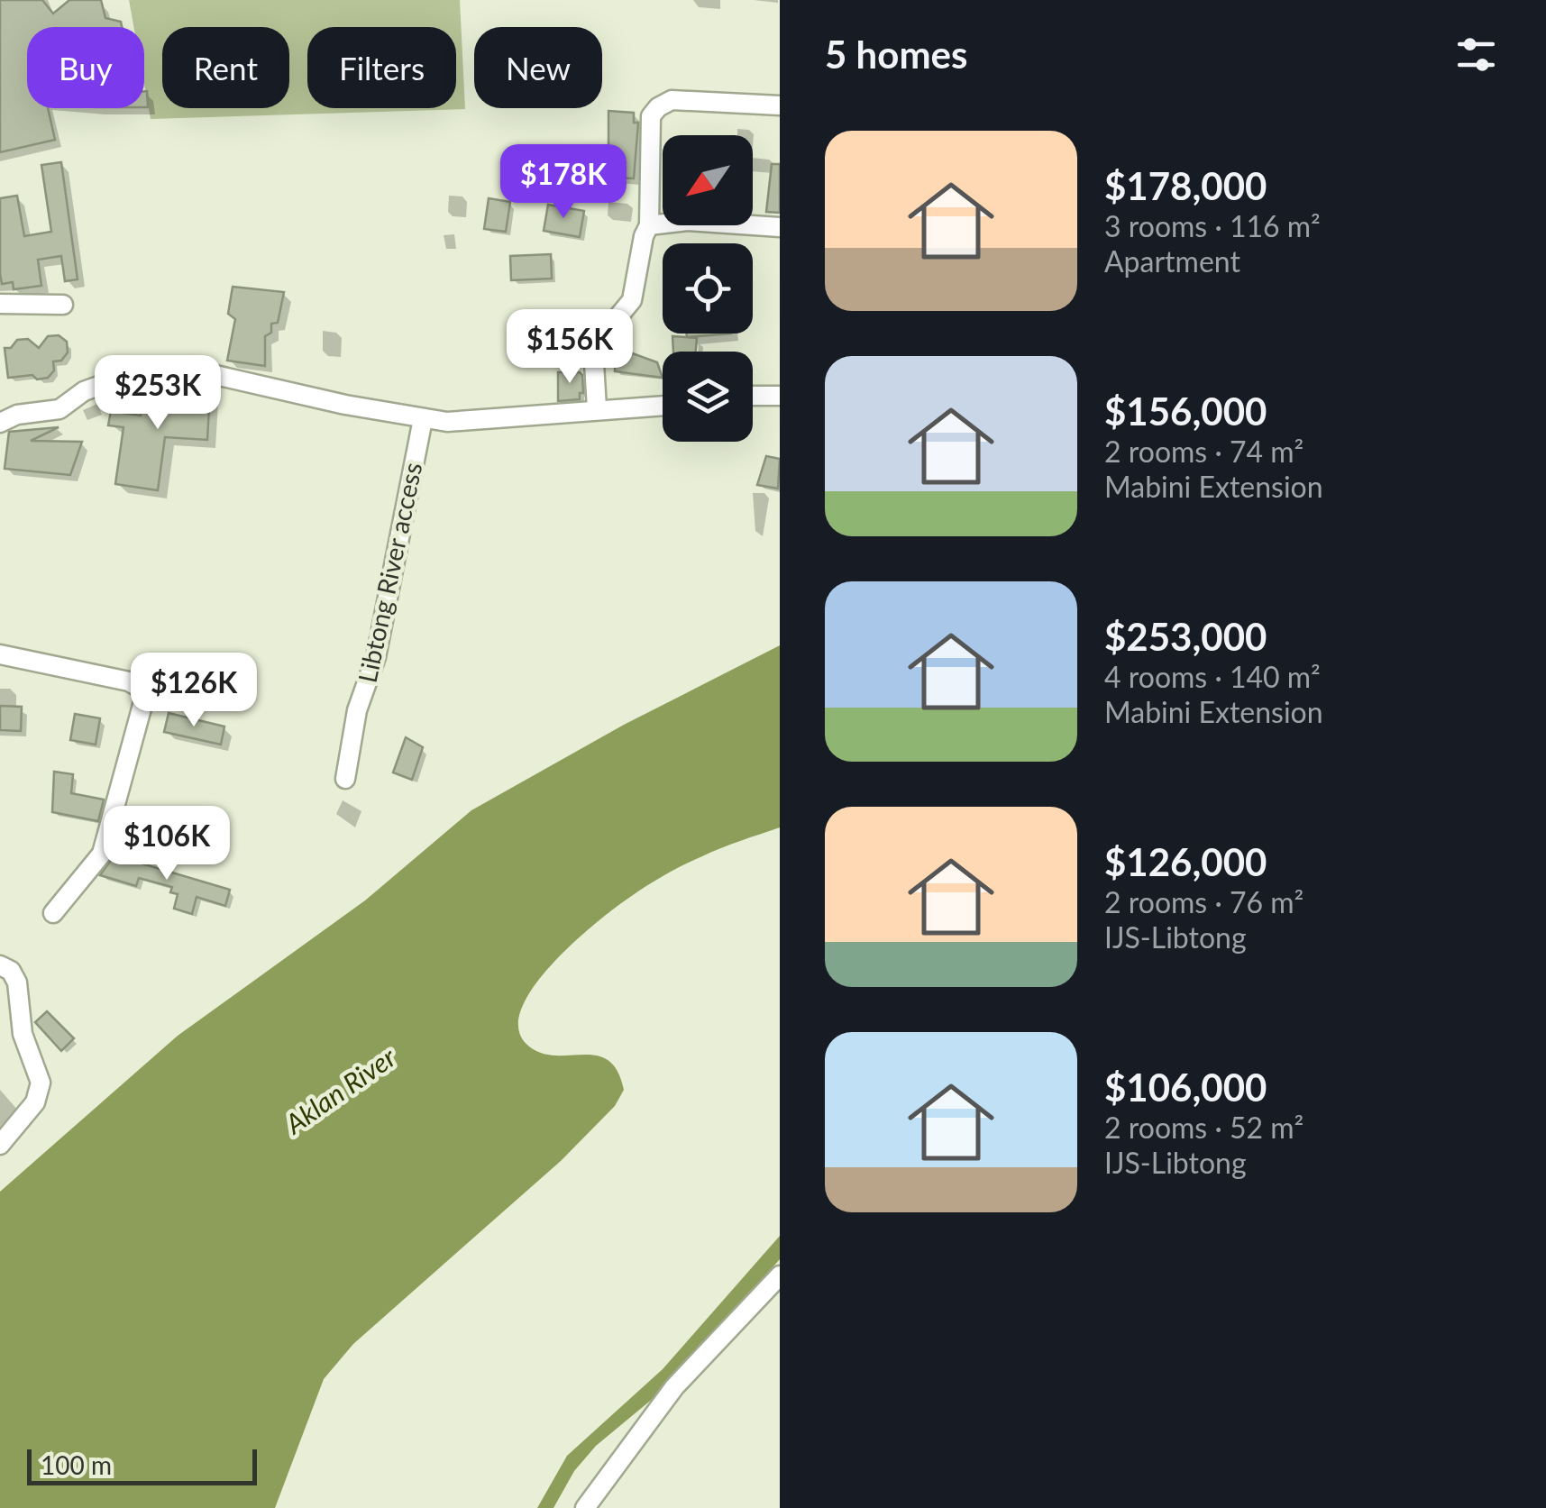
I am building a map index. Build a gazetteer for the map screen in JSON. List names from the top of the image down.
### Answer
{
  "streets": {
    "street": ["Libtong River access"]
  },
  "water": ["Aklan River"],
  "scale_bar": "100 m",
  "north": "bottom left",
  "page": {
    "heading": "5 homes",
    "chip": [
      "Buy",
      "Rent",
      "Filters",
      "New"
    ],
    "list": [
      {
        "name": "$178,000",
        "note": "3 rooms · 116 m² · Apartment"
      },
      {
        "name": "$156,000",
        "note": "2 rooms · 74 m² · Mabini Extension"
      },
      {
        "name": "$253,000",
        "note": "4 rooms · 140 m² · Mabini Extension"
      },
      {
        "name": "$126,000",
        "note": "2 rooms · 76 m² · IJS-Libtong"
      },
      {
        "name": "$106,000",
        "note": "2 rooms · 52 m² · IJS-Libtong"
      }
    ],
    "price": [
      "$178K",
      "$156K",
      "$253K",
      "$126K",
      "$106K"
    ],
    "scale": "100 m"
  }
}
